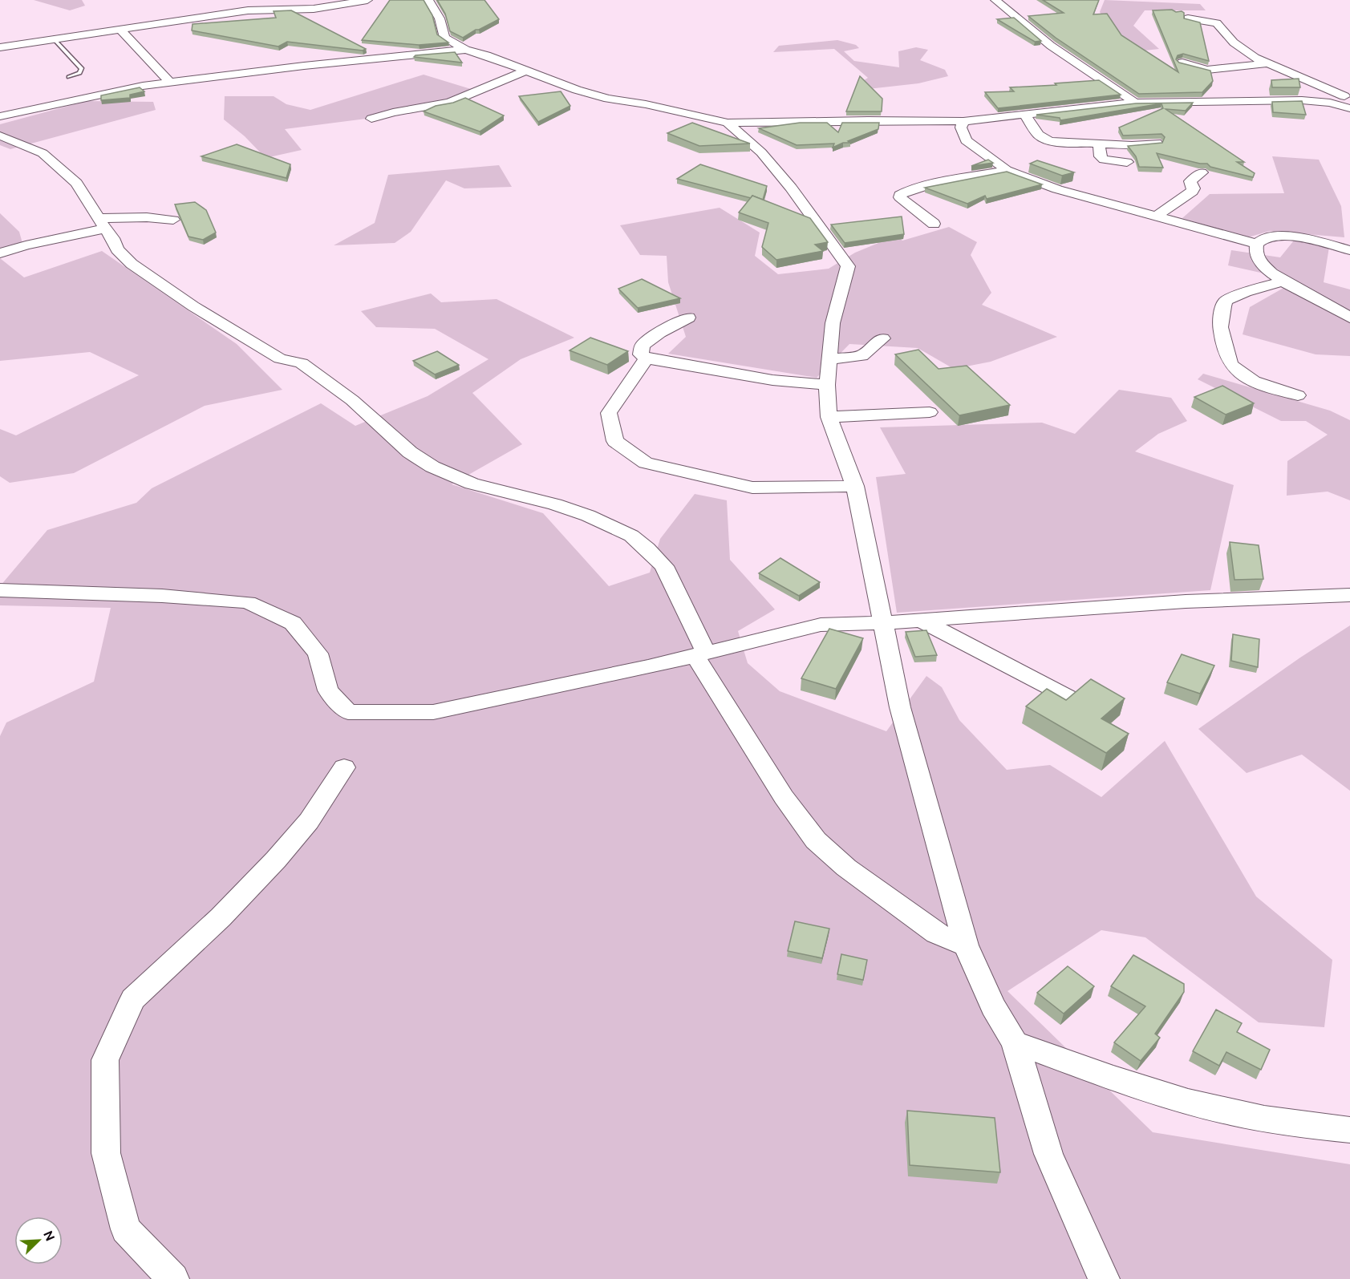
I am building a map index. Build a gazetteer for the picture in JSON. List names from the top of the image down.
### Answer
{
  "north": "top right"
}
